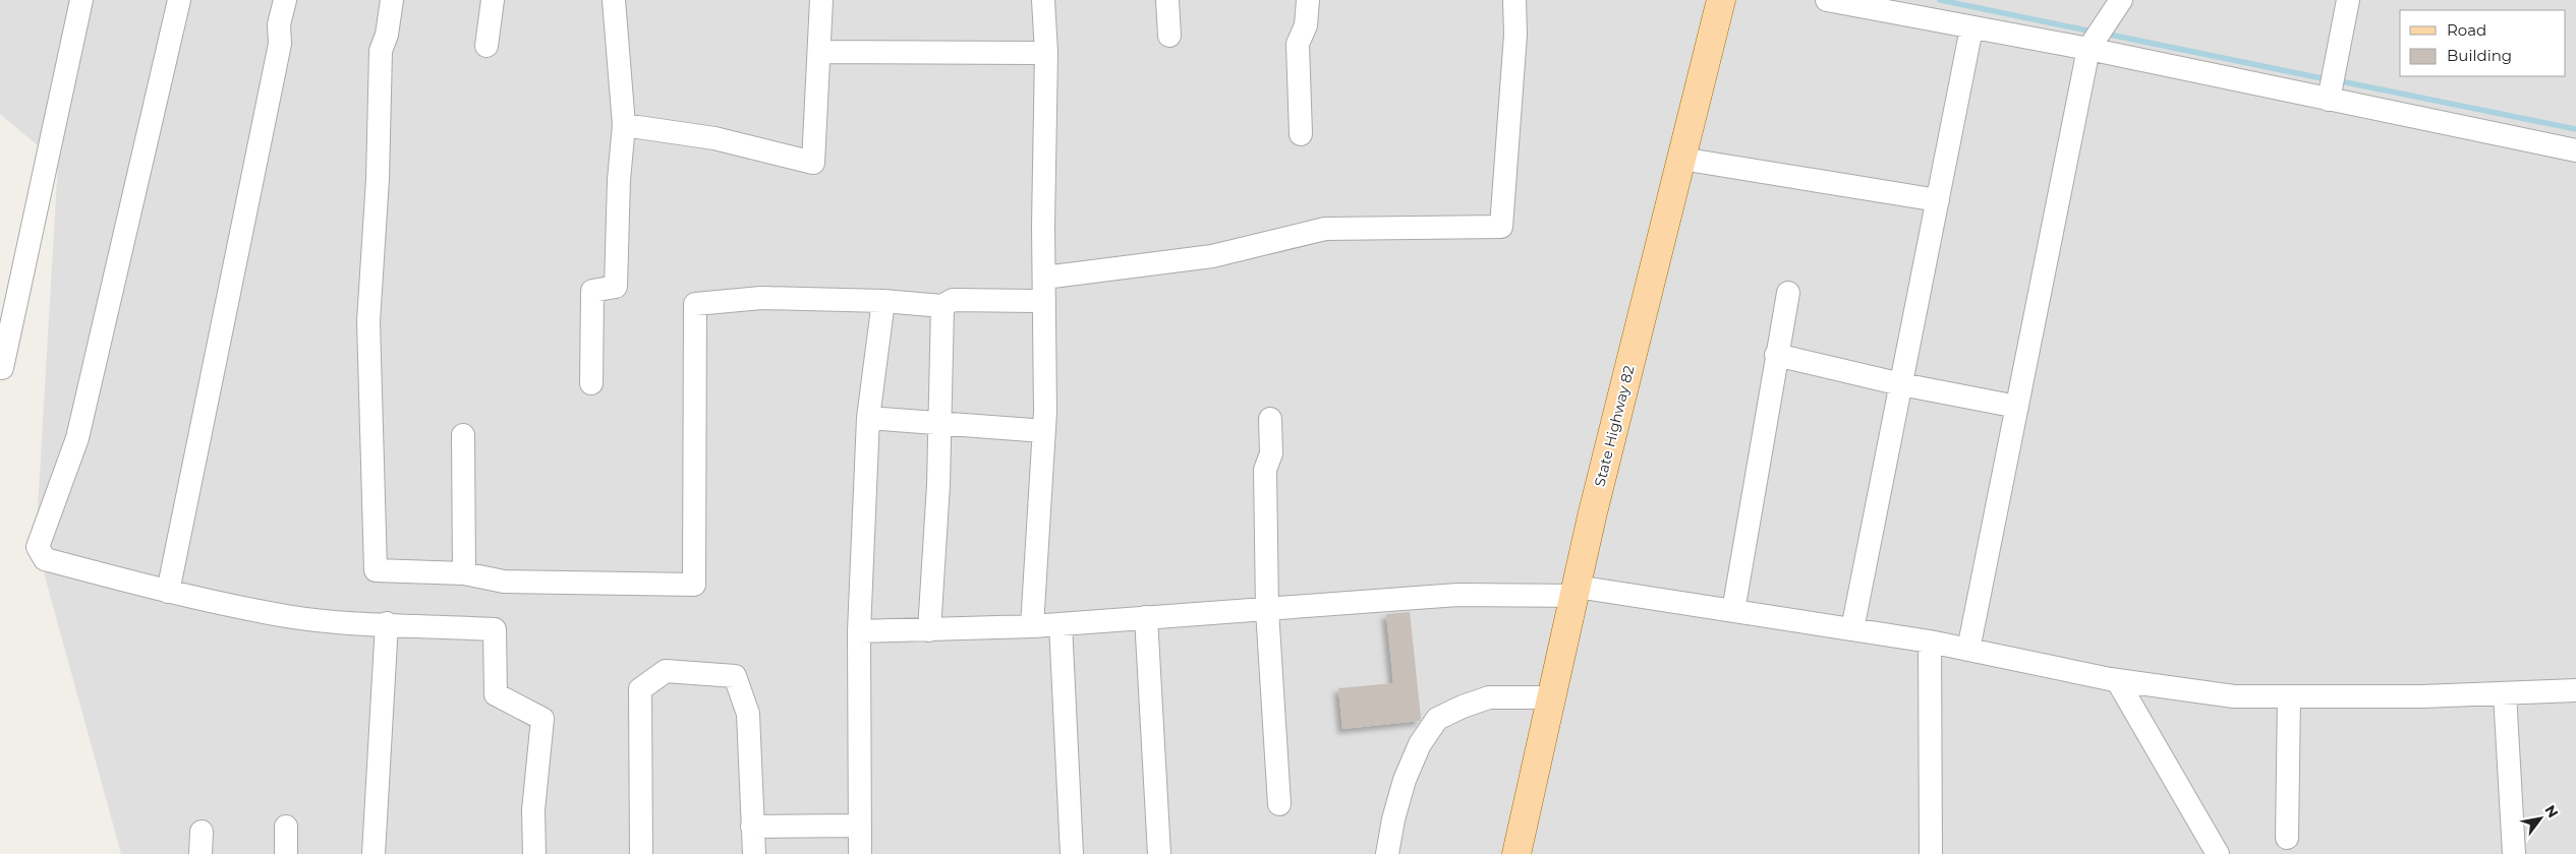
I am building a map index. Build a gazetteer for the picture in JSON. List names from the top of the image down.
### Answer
{
  "streets": {
    "main road": ["State Highway 82"]
  },
  "legend": ["Road", "Building"],
  "north": "top right"
}
